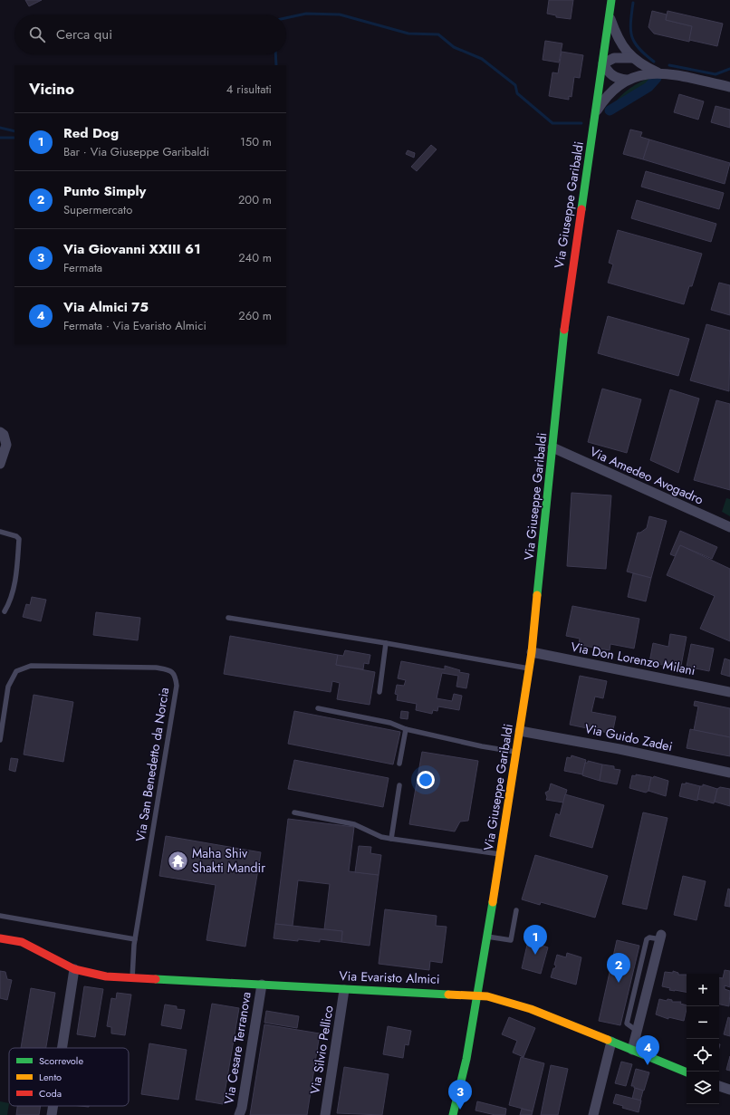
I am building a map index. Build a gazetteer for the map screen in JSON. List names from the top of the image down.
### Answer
{
  "streets": {
    "street": [
      "Via Giuseppe Garibaldi",
      "Via Amedeo Avogadro",
      "Via Don Lorenzo Milani",
      "Via Guido Zadei",
      "Via Evaristo Almici",
      "Via Cesare Terranova",
      "Via Silvio Pellico"
    ],
    "lane": ["Via San Benedetto da Norcia"]
  },
  "crossings": [
    ["Via Giuseppe Garibaldi", "Via Amedeo Avogadro"],
    ["Via Giuseppe Garibaldi", "Via Don Lorenzo Milani"],
    ["Via Giuseppe Garibaldi", "Via Guido Zadei"],
    ["Via Giuseppe Garibaldi", "Via Evaristo Almici"],
    ["Via San Benedetto da Norcia", "Via Evaristo Almici"],
    ["Via Evaristo Almici", "Via Cesare Terranova"],
    ["Via Evaristo Almici", "Via Silvio Pellico"]
  ],
  "places": {
    "temple": ["Maha Shiv Shakti Mandir"]
  },
  "legend": ["Scorrevole", "Lento", "Coda"],
  "page": {
    "search": "Cerca qui",
    "heading": ["Vicino", "4 risultati"],
    "list": [
      {
        "mark": "1",
        "name": "Red Dog",
        "note": "Bar · Via Giuseppe Garibaldi",
        "value": "150 m"
      },
      {
        "mark": "2",
        "name": "Punto Simply",
        "note": "Supermercato",
        "value": "200 m"
      },
      {
        "mark": "3",
        "name": "Via Giovanni XXIII 61",
        "note": "Fermata",
        "value": "240 m"
      },
      {
        "mark": "4",
        "name": "Via Almici 75",
        "note": "Fermata · Via Evaristo Almici",
        "value": "260 m"
      }
    ],
    "pins": [
      "1",
      "2",
      "4",
      "3"
    ],
    "map_buttons": ["+", "−"]
  }
}
